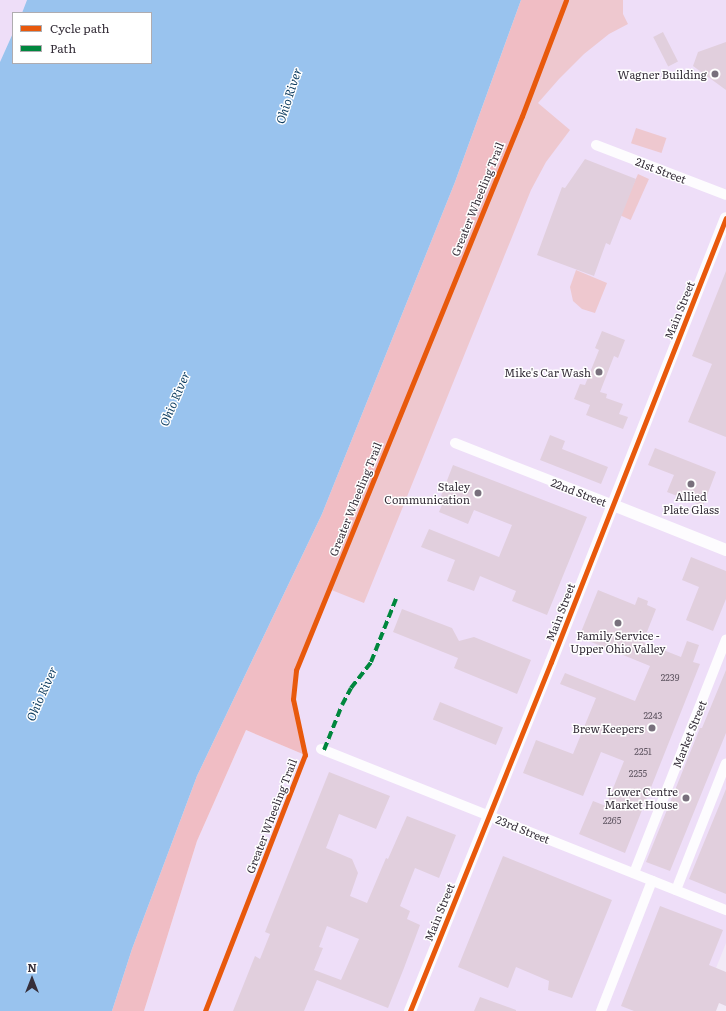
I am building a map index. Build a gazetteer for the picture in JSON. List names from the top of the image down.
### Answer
{
  "streets": {
    "street": [
      "21st Street",
      "Main Street",
      "22nd Street",
      "Market Street",
      "23rd Street"
    ],
    "cycle path": ["Greater Wheeling Trail"]
  },
  "crossings": [
    ["Main Street", "22nd Street"],
    ["Main Street", "23rd Street"],
    ["Market Street", "23rd Street"]
  ],
  "water": ["Ohio River"],
  "places": [
    "Wagner Building",
    "Mike's Car Wash",
    "Allied Plate Glass",
    "Staley Communication",
    "Family Service - Upper Ohio Valley",
    "Brew Keepers",
    "Lower Centre Market House"
  ],
  "house_numbers": [
    "2239",
    "2243",
    "2251",
    "2255",
    "2265"
  ],
  "legend": ["Cycle path", "Path"],
  "north": "top"
}
